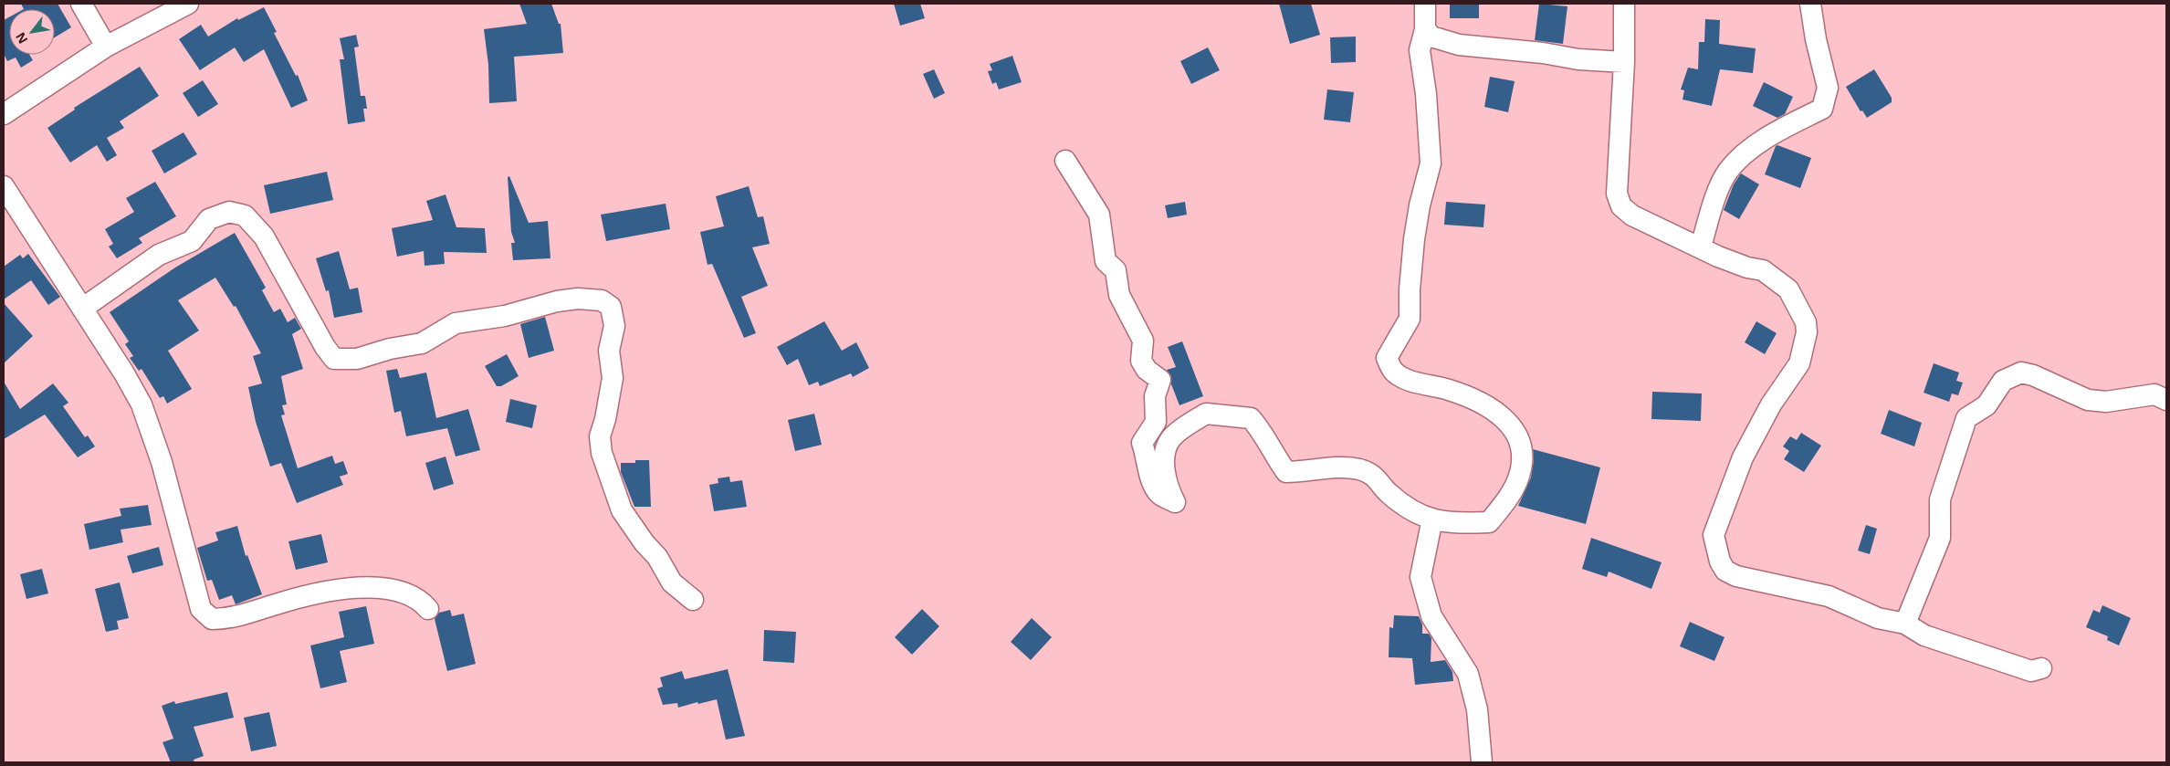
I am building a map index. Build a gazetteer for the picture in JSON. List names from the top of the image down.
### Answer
{
  "north": "bottom left"
}
